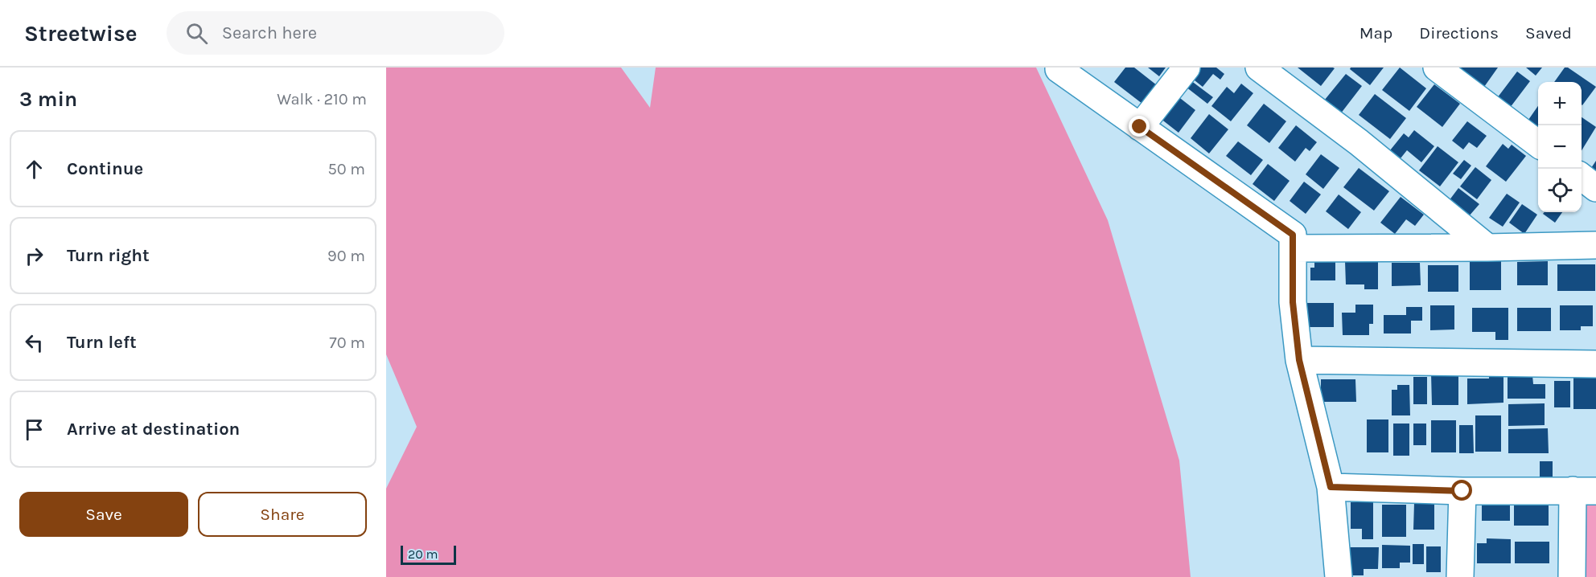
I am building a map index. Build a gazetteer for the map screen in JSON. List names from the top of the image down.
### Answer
{
  "scale_bar": "20 m",
  "page": {
    "header": "Streetwise",
    "search": "Search here",
    "nav": ["Map", "Directions", "Saved"],
    "heading": ["3 min", "Walk · 210 m"],
    "map_buttons": ["+", "−"],
    "list": [
      ["Continue", "50 m"],
      ["Turn right", "90 m"],
      ["Turn left", "70 m"],
      "Arrive at destination"
    ],
    "buttons": ["Save", "Share"],
    "scale": "20 m"
  }
}
